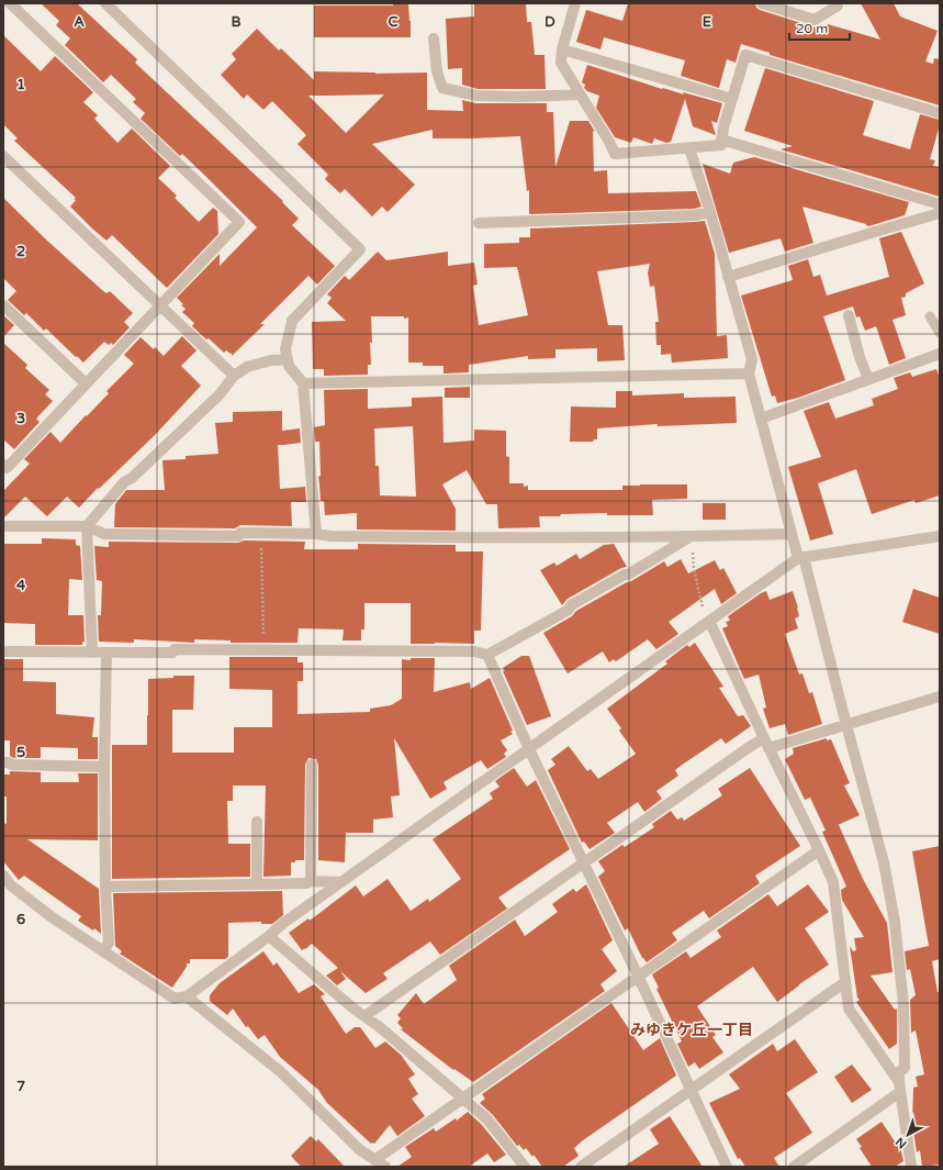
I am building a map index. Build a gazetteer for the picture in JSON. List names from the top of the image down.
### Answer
{
  "districts": ["みゆきケ丘一丁目"],
  "scale_bar": "20 m",
  "north": "bottom left",
  "grid": {
    "columns": [
      "A",
      "B",
      "C",
      "D",
      "E"
    ],
    "rows": [
      "1",
      "2",
      "3",
      "4",
      "5",
      "6",
      "7"
    ]
  }
}
